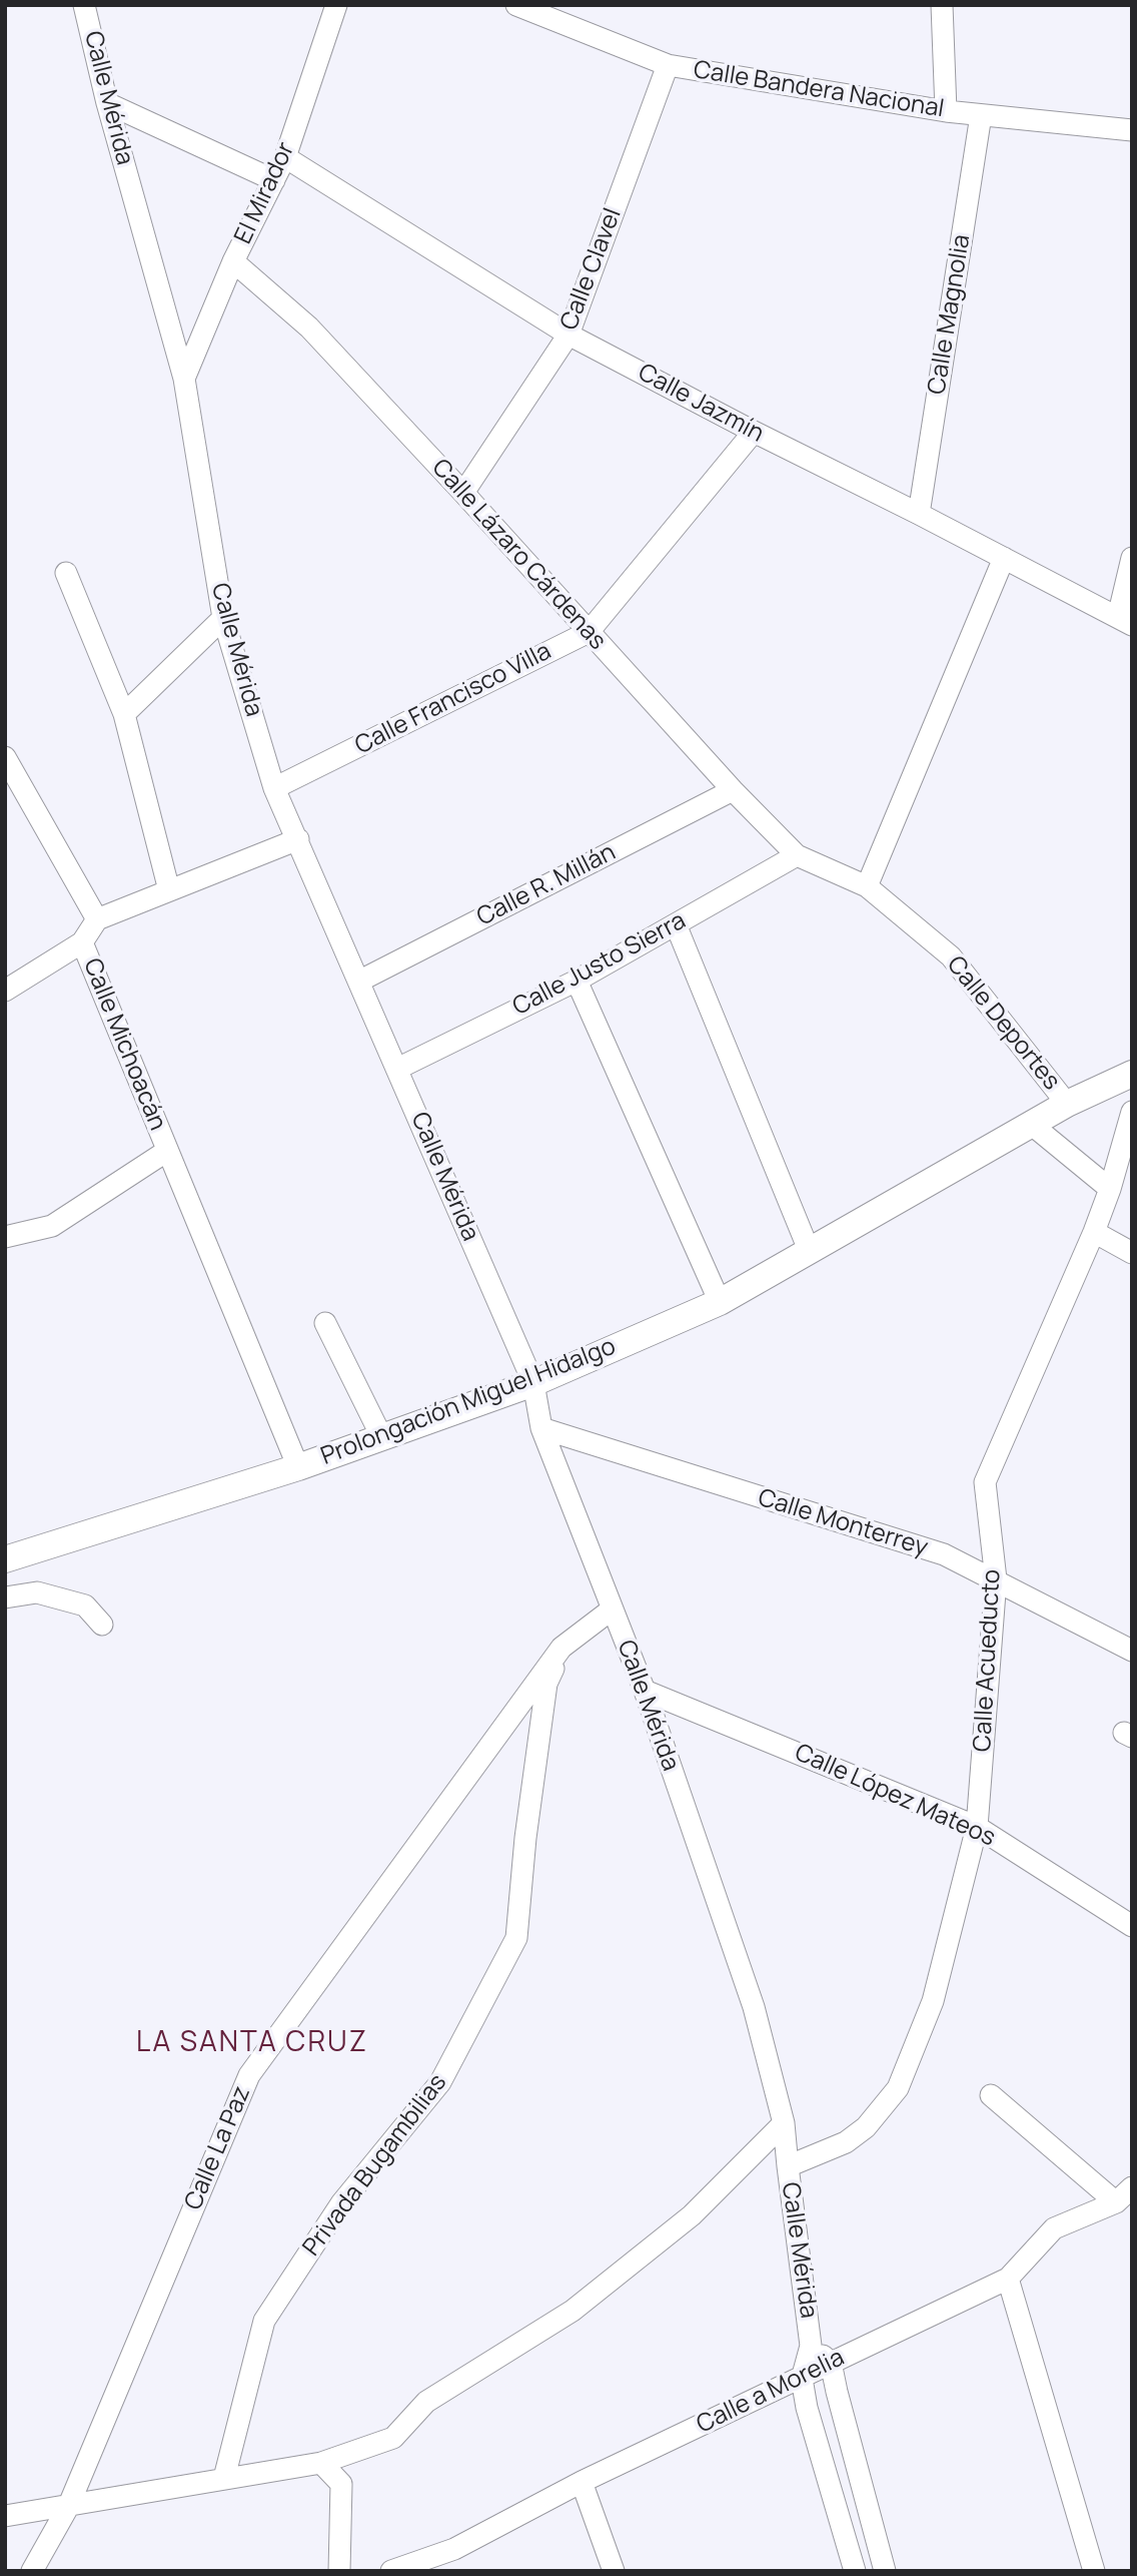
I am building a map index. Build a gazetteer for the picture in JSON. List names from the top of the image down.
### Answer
{
  "streets": {
    "street": [
      "Calle Bandera Nacional",
      "Calle Mérida",
      "El Mirador",
      "Calle Clavel",
      "Calle Magnolia",
      "Calle Jazmín",
      "Calle Lázaro Cárdenas",
      "Calle Francisco Villa",
      "Calle R. Millán",
      "Calle Justo Sierra",
      "Calle Deportes",
      "Calle Michoacán",
      "Prolongación Miguel Hidalgo",
      "Calle Monterrey",
      "Calle Acueducto",
      "Calle López Mateos",
      "Calle La Paz",
      "Privada Bugambilias",
      "Calle a Morelia"
    ]
  },
  "crossings": [
    ["Calle Bandera Nacional", "Calle Clavel"],
    ["Calle Bandera Nacional", "Calle Magnolia"],
    ["Calle Mérida", "El Mirador"],
    ["Calle Mérida", "Calle Francisco Villa"],
    ["Calle Mérida", "Calle R. Millán"],
    ["Calle Mérida", "Calle Justo Sierra"],
    ["Calle Mérida", "Prolongación Miguel Hidalgo"],
    ["Calle Mérida", "Calle Monterrey"],
    ["Calle Mérida", "Calle Acueducto"],
    ["Calle Mérida", "Calle López Mateos"],
    ["Calle Mérida", "Calle La Paz"],
    ["Calle Mérida", "Calle a Morelia"],
    ["El Mirador", "Calle Jazmín"],
    ["El Mirador", "Calle Lázaro Cárdenas"],
    ["Calle Clavel", "Calle Jazmín"],
    ["Calle Clavel", "Calle Lázaro Cárdenas"],
    ["Calle Magnolia", "Calle Jazmín"],
    ["Calle Jazmín", "Calle Francisco Villa"],
    ["Calle Lázaro Cárdenas", "Calle Francisco Villa"],
    ["Calle Lázaro Cárdenas", "Calle R. Millán"],
    ["Calle Lázaro Cárdenas", "Calle Justo Sierra"],
    ["Calle Lázaro Cárdenas", "Calle Deportes"],
    ["Calle Justo Sierra", "Calle Deportes"],
    ["Calle Deportes", "Prolongación Miguel Hidalgo"],
    ["Calle Michoacán", "Prolongación Miguel Hidalgo"],
    ["Calle Monterrey", "Calle Acueducto"],
    ["Calle Acueducto", "Calle López Mateos"],
    ["Calle La Paz", "Privada Bugambilias"]
  ],
  "districts": ["LA SANTA CRUZ"]
}
